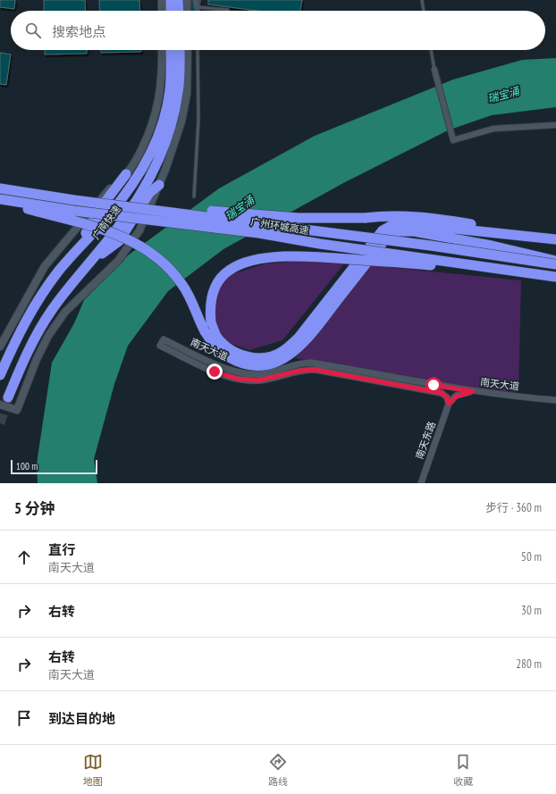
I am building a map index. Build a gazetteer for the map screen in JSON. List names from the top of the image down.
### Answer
{
  "streets": {
    "highway": ["广南快速", "广州环城高速"],
    "street": ["南天大道", "南天东路"]
  },
  "crossings": [
    ["南天大道", "南天东路"]
  ],
  "water": ["瑞宝涌"],
  "scale_bar": "100 m",
  "page": {
    "search": "搜索地点",
    "scale": "100 m",
    "heading": ["5 分钟", "步行 · 360 m"],
    "list": [
      ["直行", "南天大道", "50 m"],
      ["右转", "30 m"],
      ["右转", "南天大道", "280 m"],
      "到达目的地"
    ],
    "nav": ["地图", "路线", "收藏"]
  }
}
